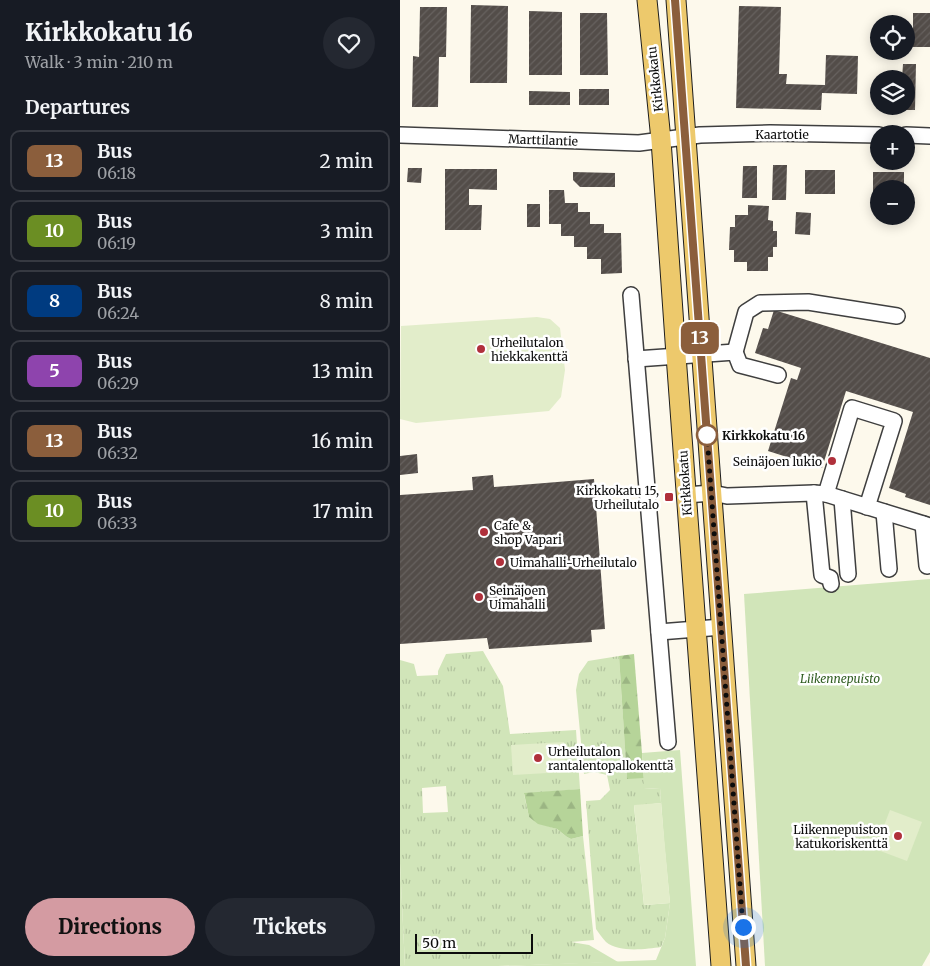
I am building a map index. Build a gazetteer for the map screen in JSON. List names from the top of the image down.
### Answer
{
  "streets": {
    "main road": ["Kirkkokatu"],
    "street": ["Kaartotie", "Marttilantie"]
  },
  "crossings": [
    ["Kirkkokatu", "Kaartotie"],
    ["Kirkkokatu", "Marttilantie"],
    ["Kaartotie", "Marttilantie"]
  ],
  "parks": ["Liikennepuisto"],
  "places": {
    "other": [
      "Urheilutalon hiekkakenttä",
      "Kirkkokatu 16",
      "Seinäjoen lukio",
      "Cafe & shop Vapari",
      "Uimahalli-Urheilutalo",
      "Seinäjoen Uimahalli",
      "Urheilutalon rantalentopallokenttä",
      "Liikennepuiston katukoriskenttä"
    ],
    "transit": ["Kirkkokatu 15, Urheilutalo"]
  },
  "lines": ["bus line 13"],
  "scale_bar": "50 m",
  "page": {
    "heading": [
      ["Kirkkokatu 16", "Walk · 3 min · 210 m"],
      "Departures"
    ],
    "on_map": "13",
    "map_buttons": ["+", "−"],
    "list": [
      {
        "mark": "13",
        "name": "Bus",
        "note": "06:18",
        "value": "2 min"
      },
      {
        "mark": "10",
        "name": "Bus",
        "note": "06:19",
        "value": "3 min"
      },
      {
        "mark": "8",
        "name": "Bus",
        "note": "06:24",
        "value": "8 min"
      },
      {
        "mark": "5",
        "name": "Bus",
        "note": "06:29",
        "value": "13 min"
      },
      {
        "mark": "13",
        "name": "Bus",
        "note": "06:32",
        "value": "16 min"
      },
      {
        "mark": "10",
        "name": "Bus",
        "note": "06:33",
        "value": "17 min"
      }
    ],
    "buttons": ["Directions", "Tickets"],
    "scale": "50 m"
  }
}
